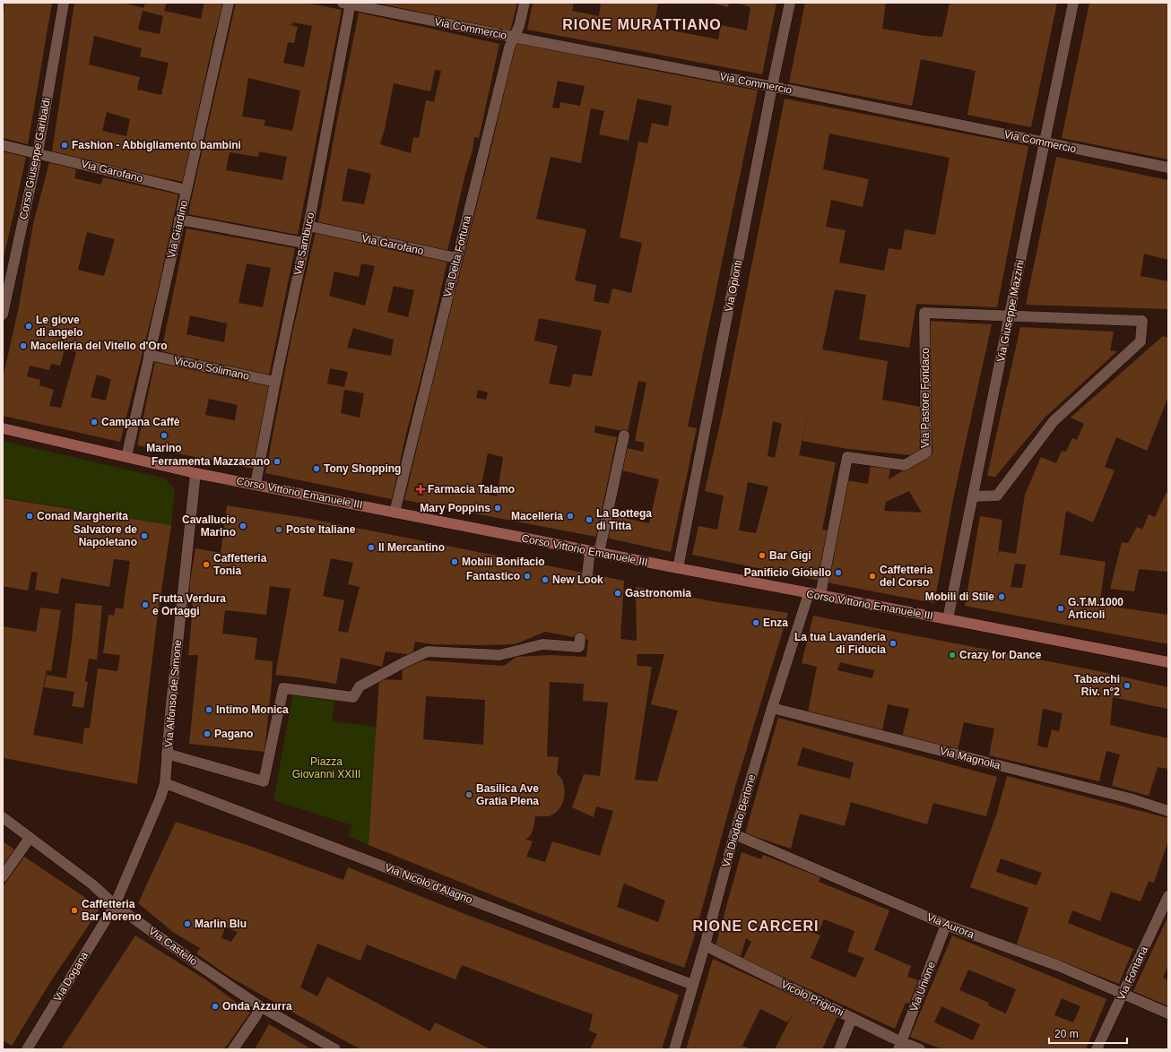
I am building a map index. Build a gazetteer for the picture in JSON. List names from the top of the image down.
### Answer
{
  "streets": {
    "street": [
      "Via Commercio",
      "Corso Giuseppe Garibaldi",
      "Via Garofano",
      "Via Giardino",
      "Via Sambuco",
      "Via Delta Fortuna",
      "Via Oplonti",
      "Via Giuseppe Mazzini",
      "Vicolo Solimano",
      "Via Pastore Fondaco",
      "Corso Vittorio Emanuele III",
      "Via Alfonso de Simone",
      "Via Magnolia",
      "Via Diodato Bertone",
      "Via Nicolò d'Alagno",
      "Via Aurora",
      "Via Castello",
      "Via Fontana",
      "Via Dogana",
      "Via Unione",
      "Vicolo Prigioni"
    ]
  },
  "crossings": [
    ["Via Commercio", "Via Sambuco"],
    ["Via Commercio", "Via Delta Fortuna"],
    ["Via Commercio", "Via Oplonti"],
    ["Via Commercio", "Via Giuseppe Mazzini"],
    ["Corso Giuseppe Garibaldi", "Via Garofano"],
    ["Via Garofano", "Via Giardino"],
    ["Via Garofano", "Via Sambuco"],
    ["Via Garofano", "Via Delta Fortuna"],
    ["Via Giardino", "Vicolo Solimano"],
    ["Via Giardino", "Corso Vittorio Emanuele III"],
    ["Via Sambuco", "Vicolo Solimano"],
    ["Via Sambuco", "Corso Vittorio Emanuele III"],
    ["Via Delta Fortuna", "Corso Vittorio Emanuele III"],
    ["Via Oplonti", "Corso Vittorio Emanuele III"],
    ["Via Giuseppe Mazzini", "Via Pastore Fondaco"],
    ["Via Giuseppe Mazzini", "Corso Vittorio Emanuele III"],
    ["Via Pastore Fondaco", "Corso Vittorio Emanuele III"],
    ["Corso Vittorio Emanuele III", "Via Alfonso de Simone"],
    ["Corso Vittorio Emanuele III", "Via Diodato Bertone"],
    ["Via Alfonso de Simone", "Via Nicolò d'Alagno"],
    ["Via Alfonso de Simone", "Via Castello"],
    ["Via Alfonso de Simone", "Via Dogana"],
    ["Via Magnolia", "Via Diodato Bertone"],
    ["Via Diodato Bertone", "Via Nicolò d'Alagno"],
    ["Via Diodato Bertone", "Via Aurora"],
    ["Via Diodato Bertone", "Vicolo Prigioni"],
    ["Via Aurora", "Via Fontana"],
    ["Via Aurora", "Via Unione"],
    ["Via Castello", "Via Dogana"],
    ["Via Unione", "Vicolo Prigioni"]
  ],
  "districts": ["RIONE MURATTIANO", "RIONE CARCERI"],
  "parks": ["Piazza Giovanni XXIII"],
  "places": {
    "other": [
      "Fashion - Abbigliamento bambini",
      "Le giove di angelo",
      "Macelleria del Vitello d'Oro",
      "Campana Caffè",
      "Marino",
      "Ferramenta Mazzacano",
      "Tony Shopping",
      "Mary Poppins",
      "Conad Margherita",
      "Macelleria",
      "La Bottega di Titta",
      "Cavallucio Marino",
      "Poste Italiane",
      "Salvatore de Napoletano",
      "Il Mercantino",
      "Bar Gigi",
      "Mobili Bonifacio",
      "Caffetteria Tonia",
      "Panificio Gioiello",
      "Fantastico",
      "Caffetteria del Corso",
      "New Look",
      "Gastronomia",
      "Mobili di Stile",
      "Frutta Verdura e Ortaggi",
      "G.T.M.1000 Articoli",
      "Enza",
      "La tua Lavanderia di Fiducia",
      "Crazy for Dance",
      "Tabacchi Riv. n°2",
      "Intimo Monica",
      "Pagano",
      "Basilica Ave Gratia Plena",
      "Caffetteria Bar Moreno",
      "Marlin Blu",
      "Onda Azzurra"
    ],
    "health": ["Farmacia Talamo"]
  },
  "scale_bar": "20 m"
}
